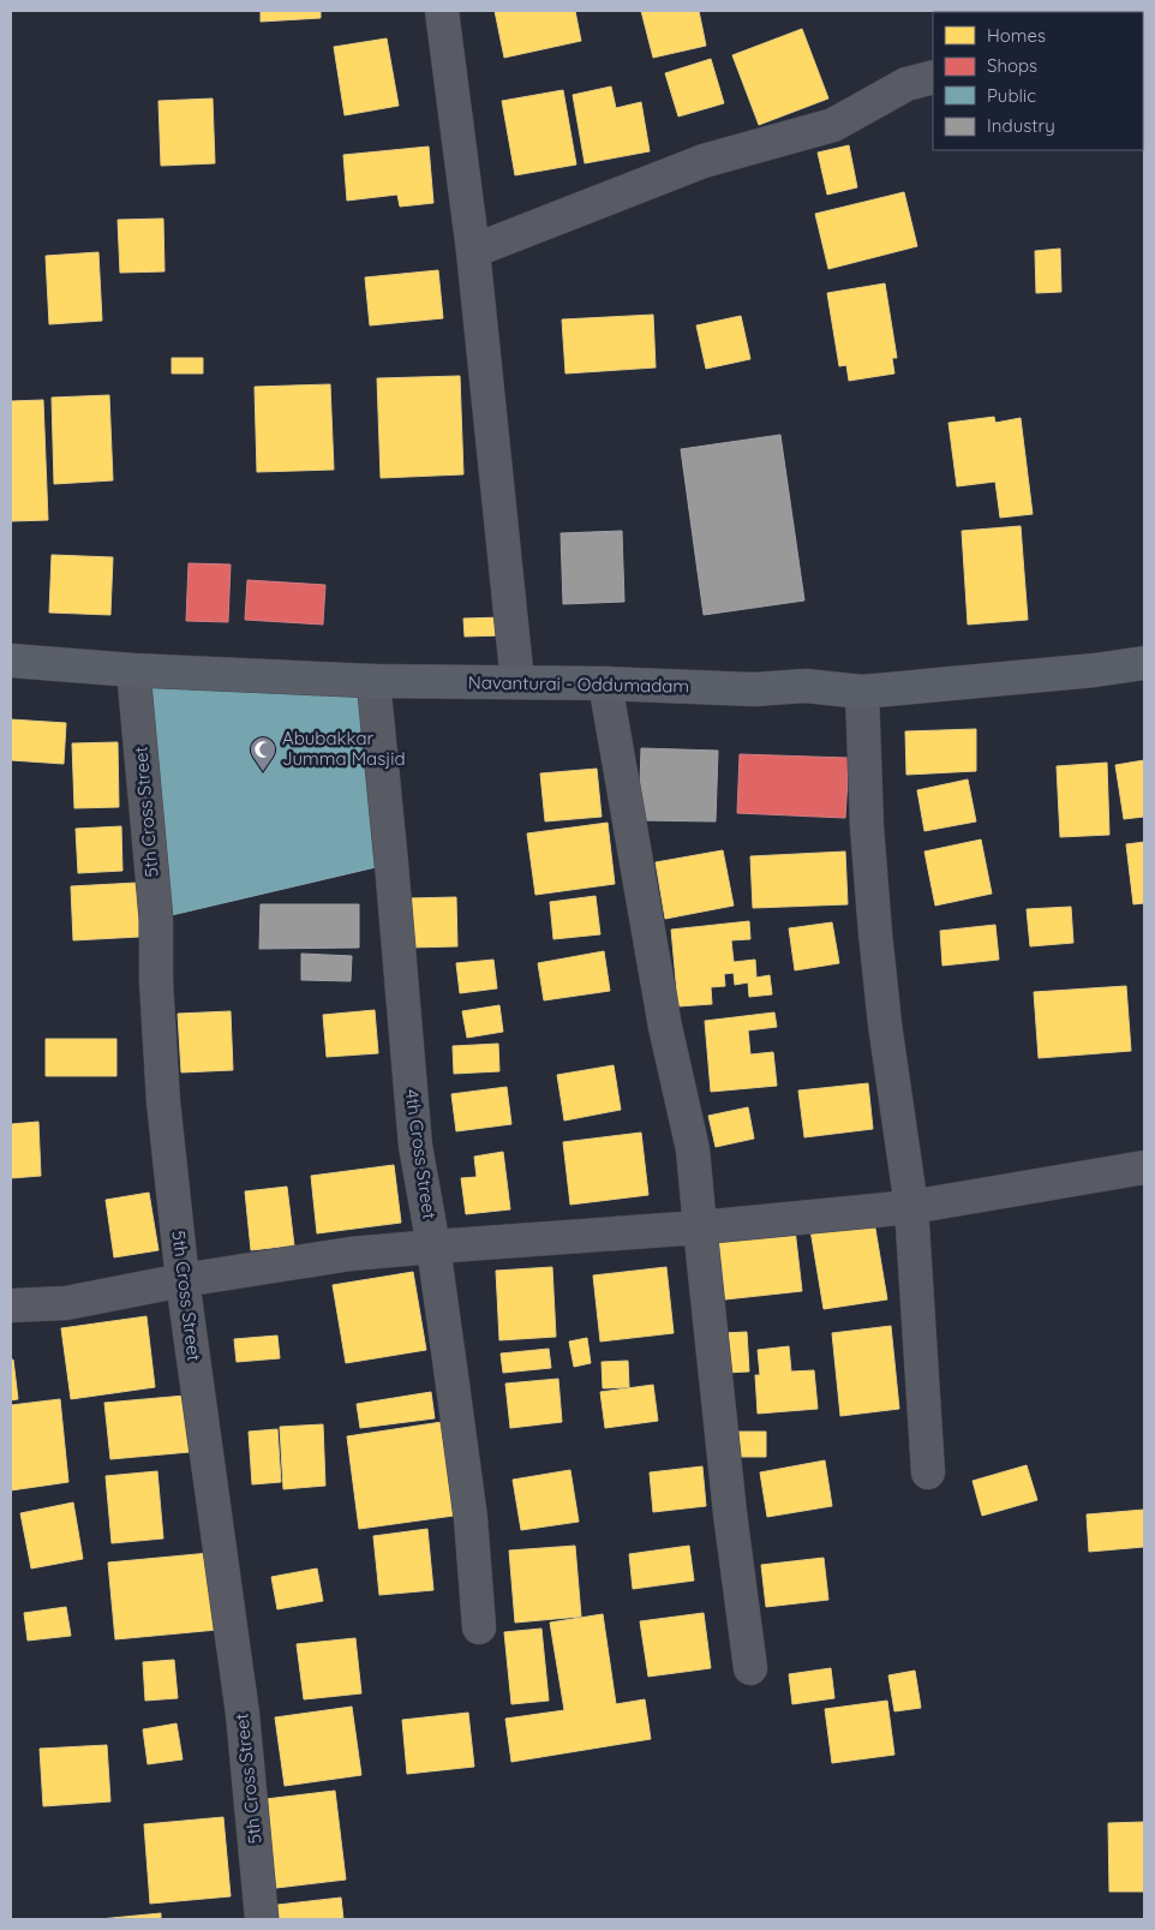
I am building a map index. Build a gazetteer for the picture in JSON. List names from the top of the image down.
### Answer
{
  "streets": {
    "main road": ["Navanturai - Oddumadam"],
    "street": ["5th Cross Street", "4th Cross Street"]
  },
  "crossings": [
    ["Navanturai - Oddumadam", "5th Cross Street"],
    ["Navanturai - Oddumadam", "4th Cross Street"]
  ],
  "places": {
    "mosque": ["Abubakkar Jumma Masjid"]
  },
  "legend": [
    "Homes",
    "Shops",
    "Public",
    "Industry"
  ]
}
